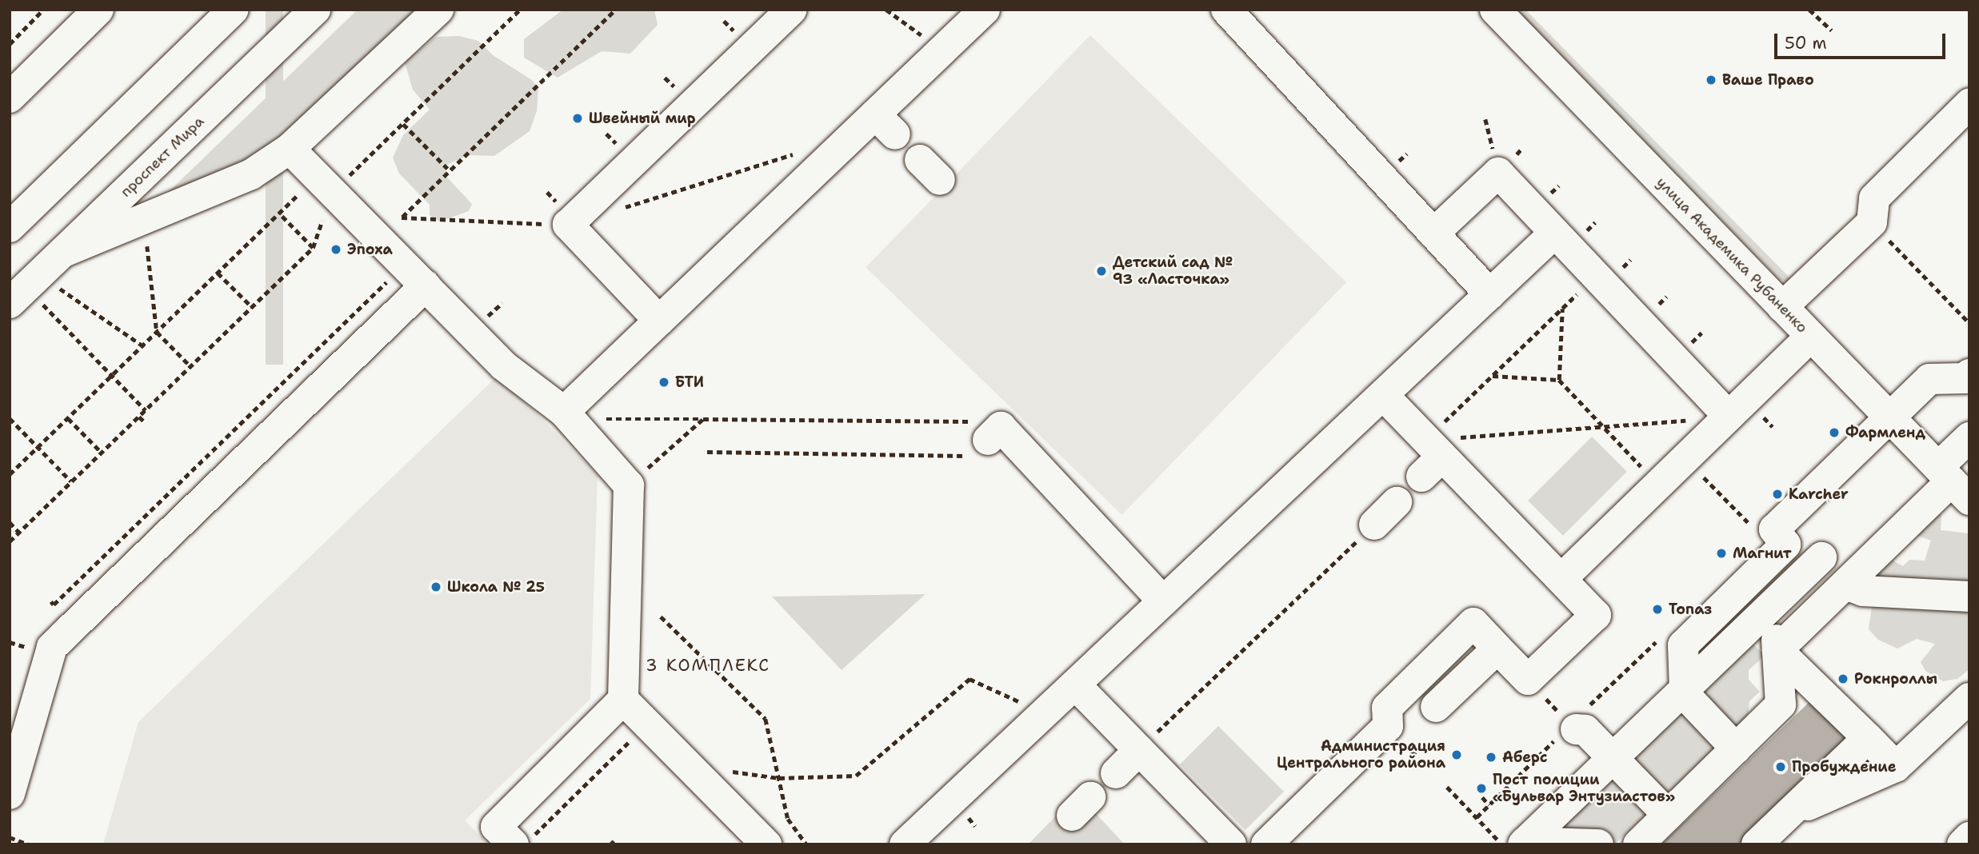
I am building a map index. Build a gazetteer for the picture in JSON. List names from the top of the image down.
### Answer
{
  "streets": {
    "street": ["проспект Мира", "улица Академика Рубаненко"]
  },
  "districts": ["3 КОМПЛЕКС"],
  "places": [
    "Ваше Право",
    "Швейный мир",
    "Эпоха",
    "Детский сад № 93 «Ласточка»",
    "БТИ",
    "Фармленд",
    "Karcher",
    "Магнит",
    "Школа № 25",
    "Топаз",
    "Рокнроллы",
    "Администрация Центрального района",
    "Аберс",
    "Пробуждение",
    "Пост полиции «Бульвар Энтузиастов»"
  ],
  "scale_bar": "50 m"
}
